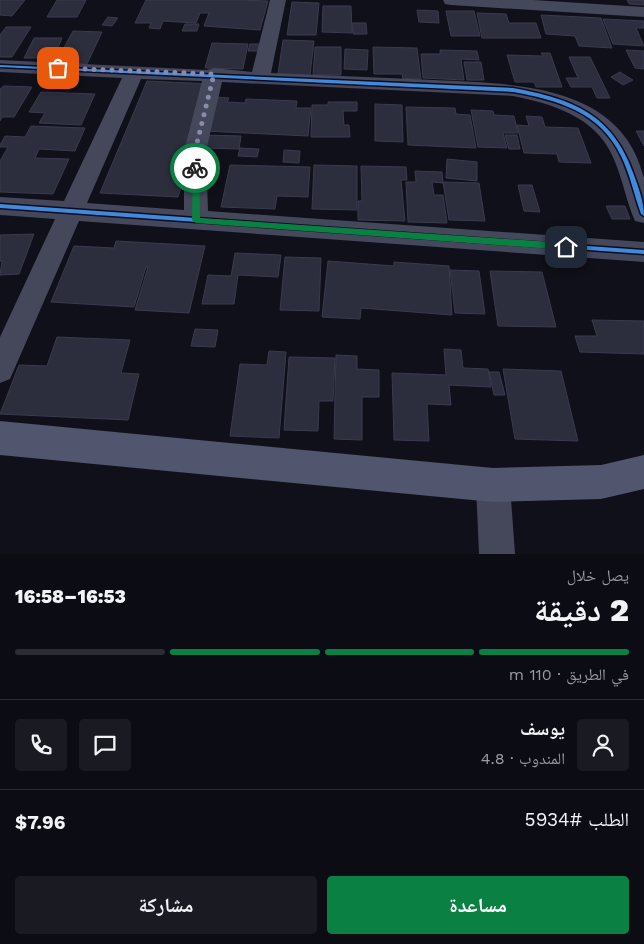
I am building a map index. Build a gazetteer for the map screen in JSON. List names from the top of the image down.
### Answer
{
  "page": {
    "heading": ["2 دقيقة", "يصل خلال", "16:53–16:58"],
    "panel": [
      "يوسف",
      "المندوب · 4.8",
      "الطلب #5934",
      "$7.96"
    ],
    "bar": "في الطريق · 110 m",
    "buttons": ["مساعدة", "مشاركة"]
  }
}
